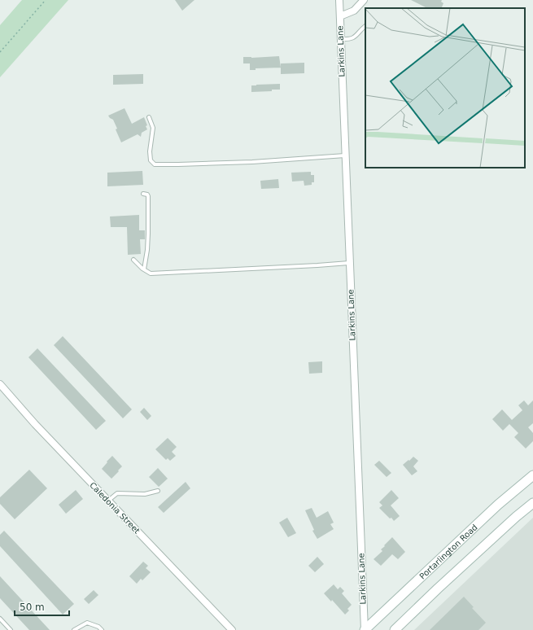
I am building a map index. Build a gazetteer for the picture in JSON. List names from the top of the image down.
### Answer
{
  "streets": {
    "main road": ["Portarlington Road"],
    "street": ["Larkins Lane", "Caledonia Street"]
  },
  "crossings": [
    ["Larkins Lane", "Portarlington Road"]
  ],
  "scale_bar": "50 m"
}
